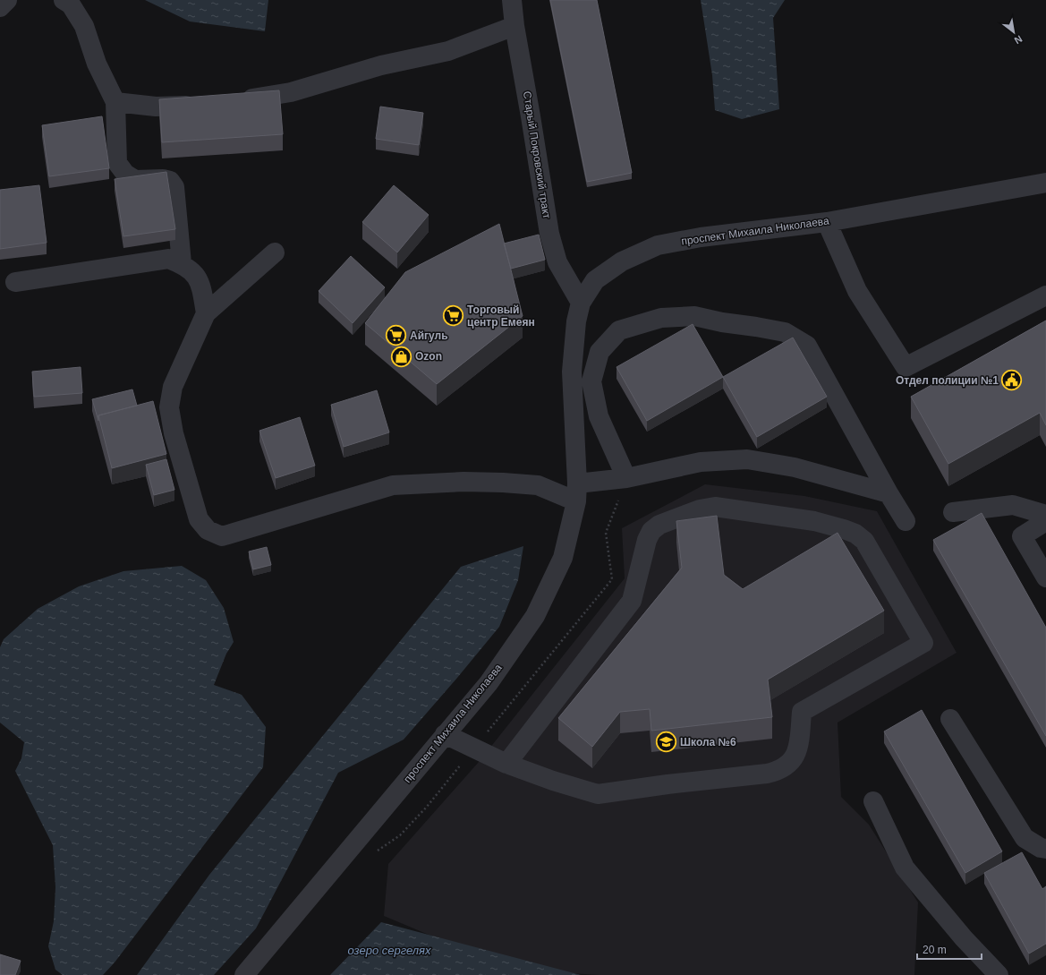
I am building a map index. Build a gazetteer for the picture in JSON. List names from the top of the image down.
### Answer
{
  "streets": {
    "street": ["Старый Покровский тракт", "проспект Михаила Николаева"]
  },
  "crossings": [
    ["Старый Покровский тракт", "проспект Михаила Николаева"]
  ],
  "water": ["озеро сергелях"],
  "places": {
    "supermarket": ["Торговый центр Емеян", "Айгуль"],
    "shop": ["Ozon"],
    "public building": ["Отдел полиции №1"],
    "school or university": ["Школа №6"]
  },
  "scale_bar": "20 m",
  "north": "bottom right"
}
